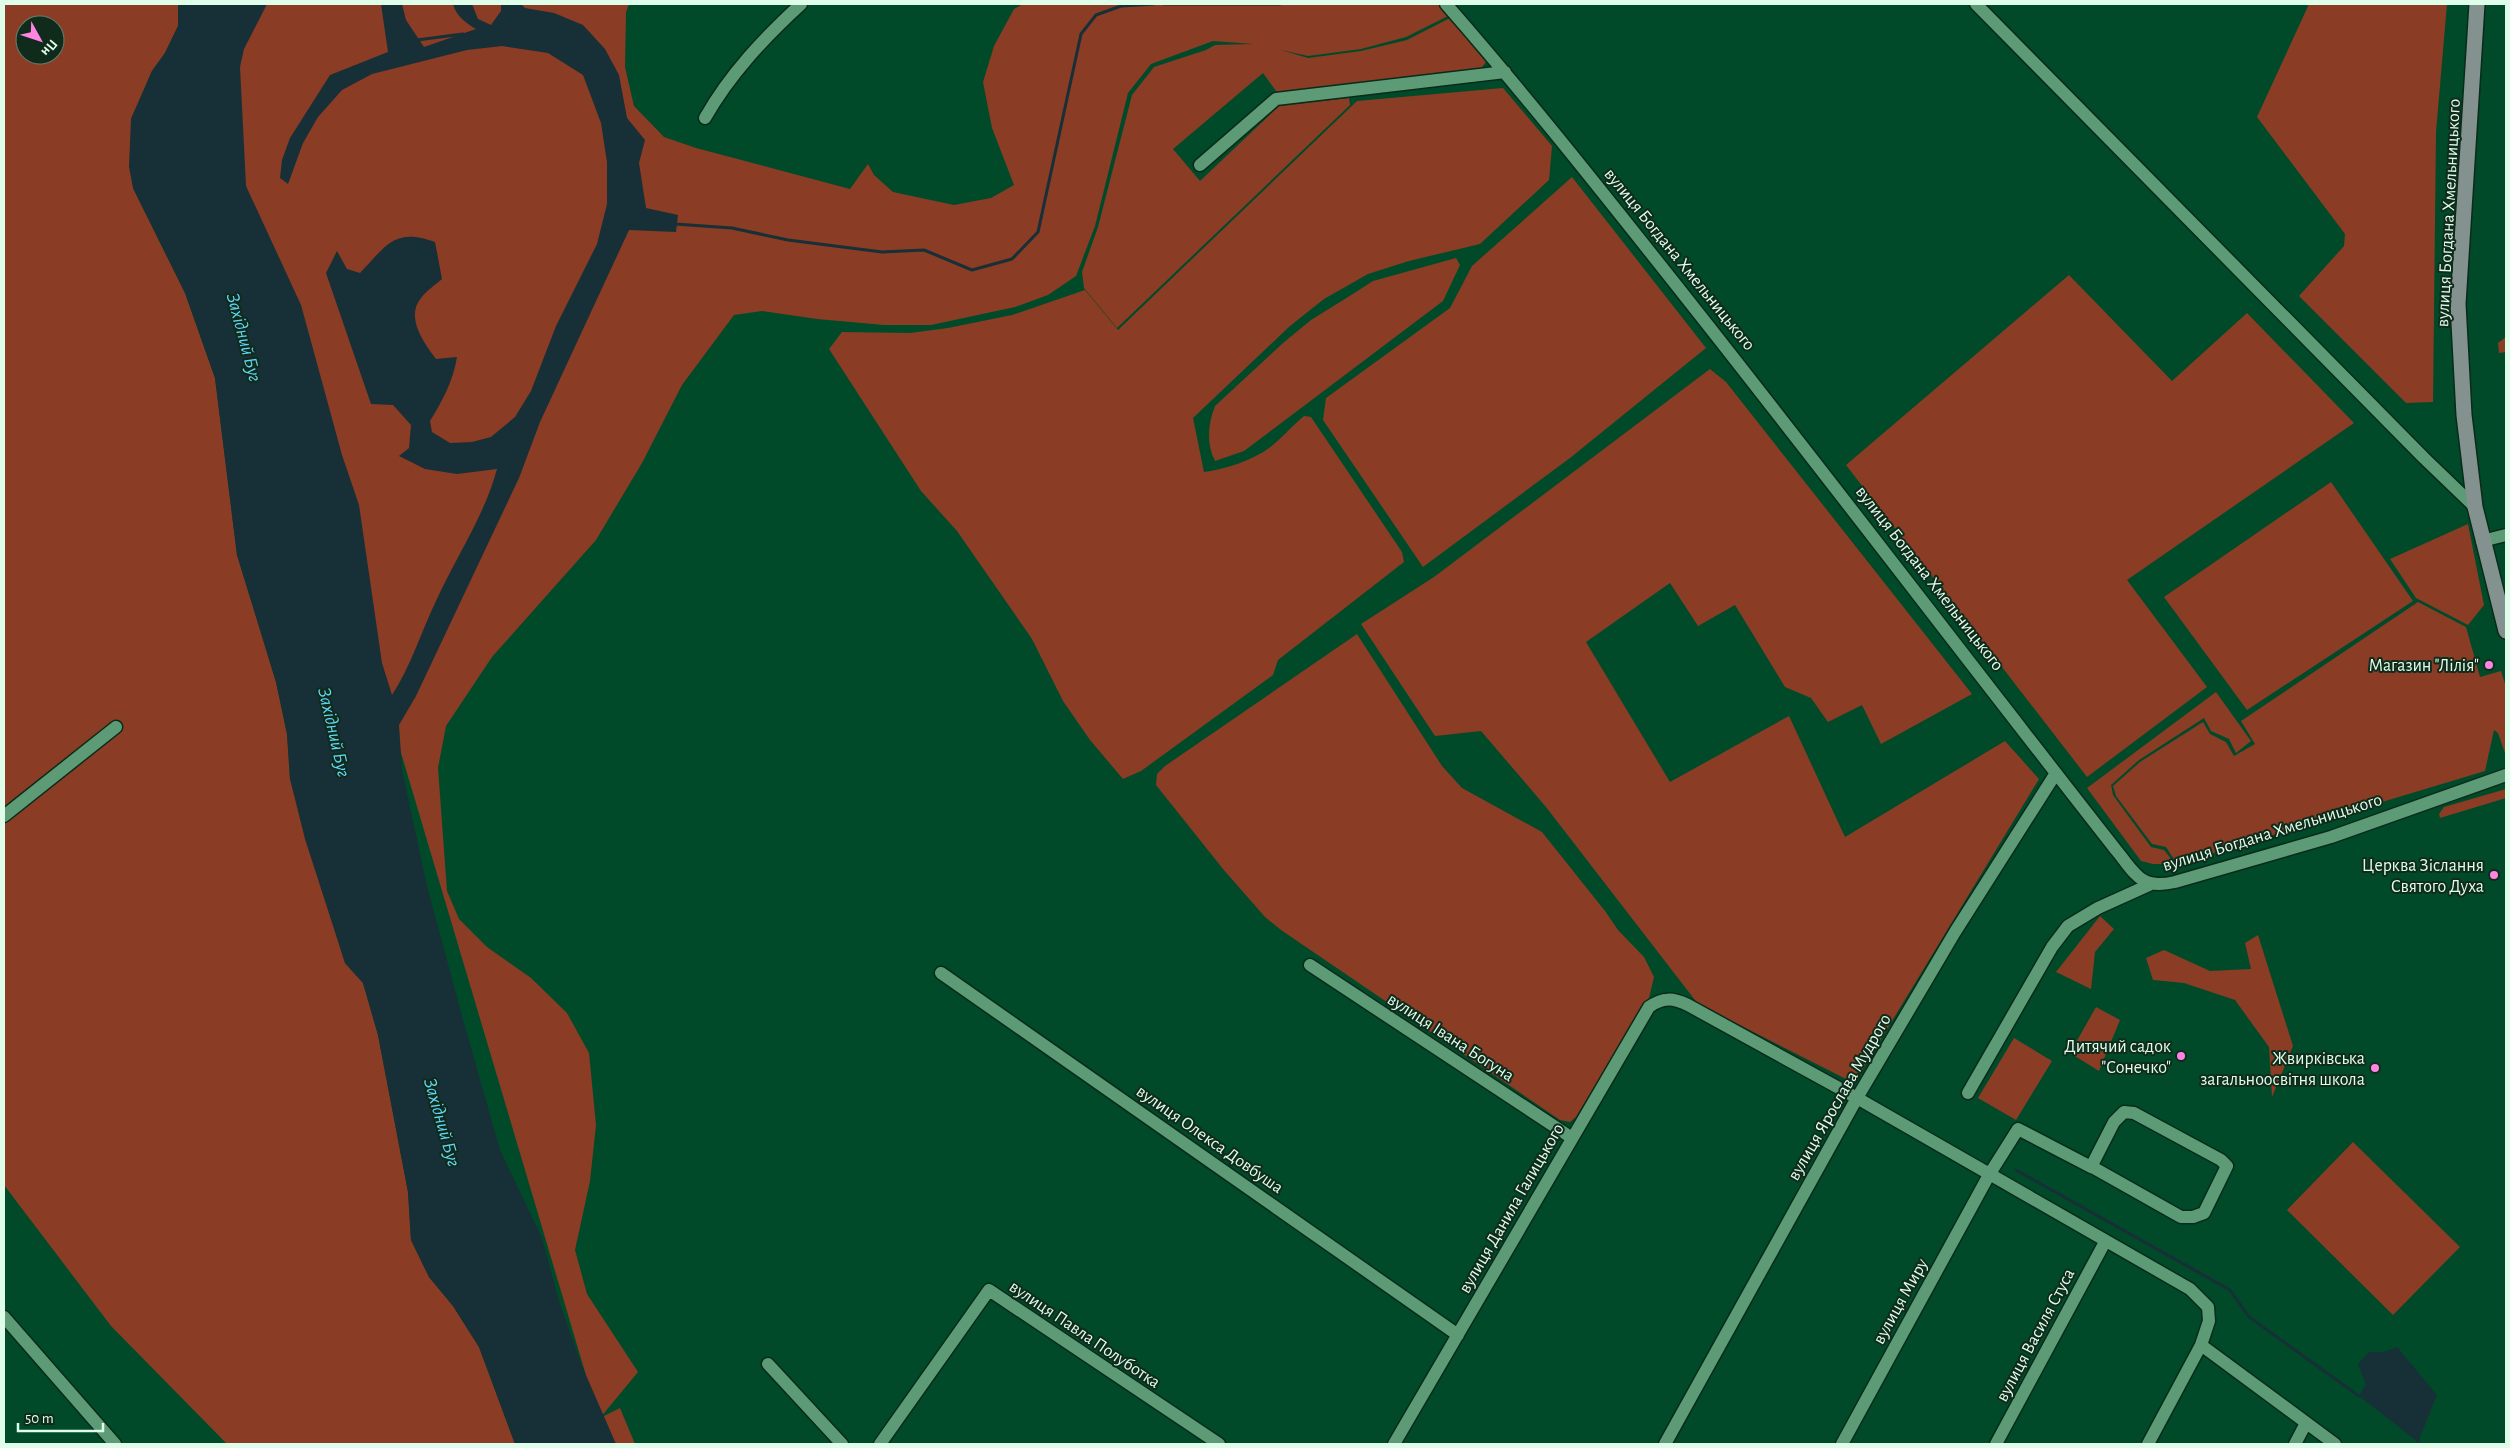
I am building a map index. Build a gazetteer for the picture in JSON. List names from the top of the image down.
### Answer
{
  "streets": {
    "street": [
      "вулиця Богдана Хмельницького",
      "вулиця Івана Богуна",
      "вулиця Ярослава Мудрого",
      "вулиця Олекса Довбуша",
      "вулиця Данила Галицького",
      "вулиця Миру",
      "вулиця Павла Полуботка",
      "вулиця Василя Стуса"
    ]
  },
  "crossings": [
    ["вулиця Богдана Хмельницького", "вулиця Ярослава Мудрого"],
    ["вулиця Івана Богуна", "вулиця Данила Галицького"],
    ["вулиця Ярослава Мудрого", "вулиця Данила Галицького"],
    ["вулиця Олекса Довбуша", "вулиця Данила Галицького"]
  ],
  "water": ["Західний Буг"],
  "places": [
    "Магазин \"Лілія\"",
    "Церква Зіслання Святого Духа",
    "Дитячий садок \"Сонечко\"",
    "Жвирківська загальноосвітня школа"
  ],
  "scale_bar": "50 m",
  "north": "bottom right"
}
